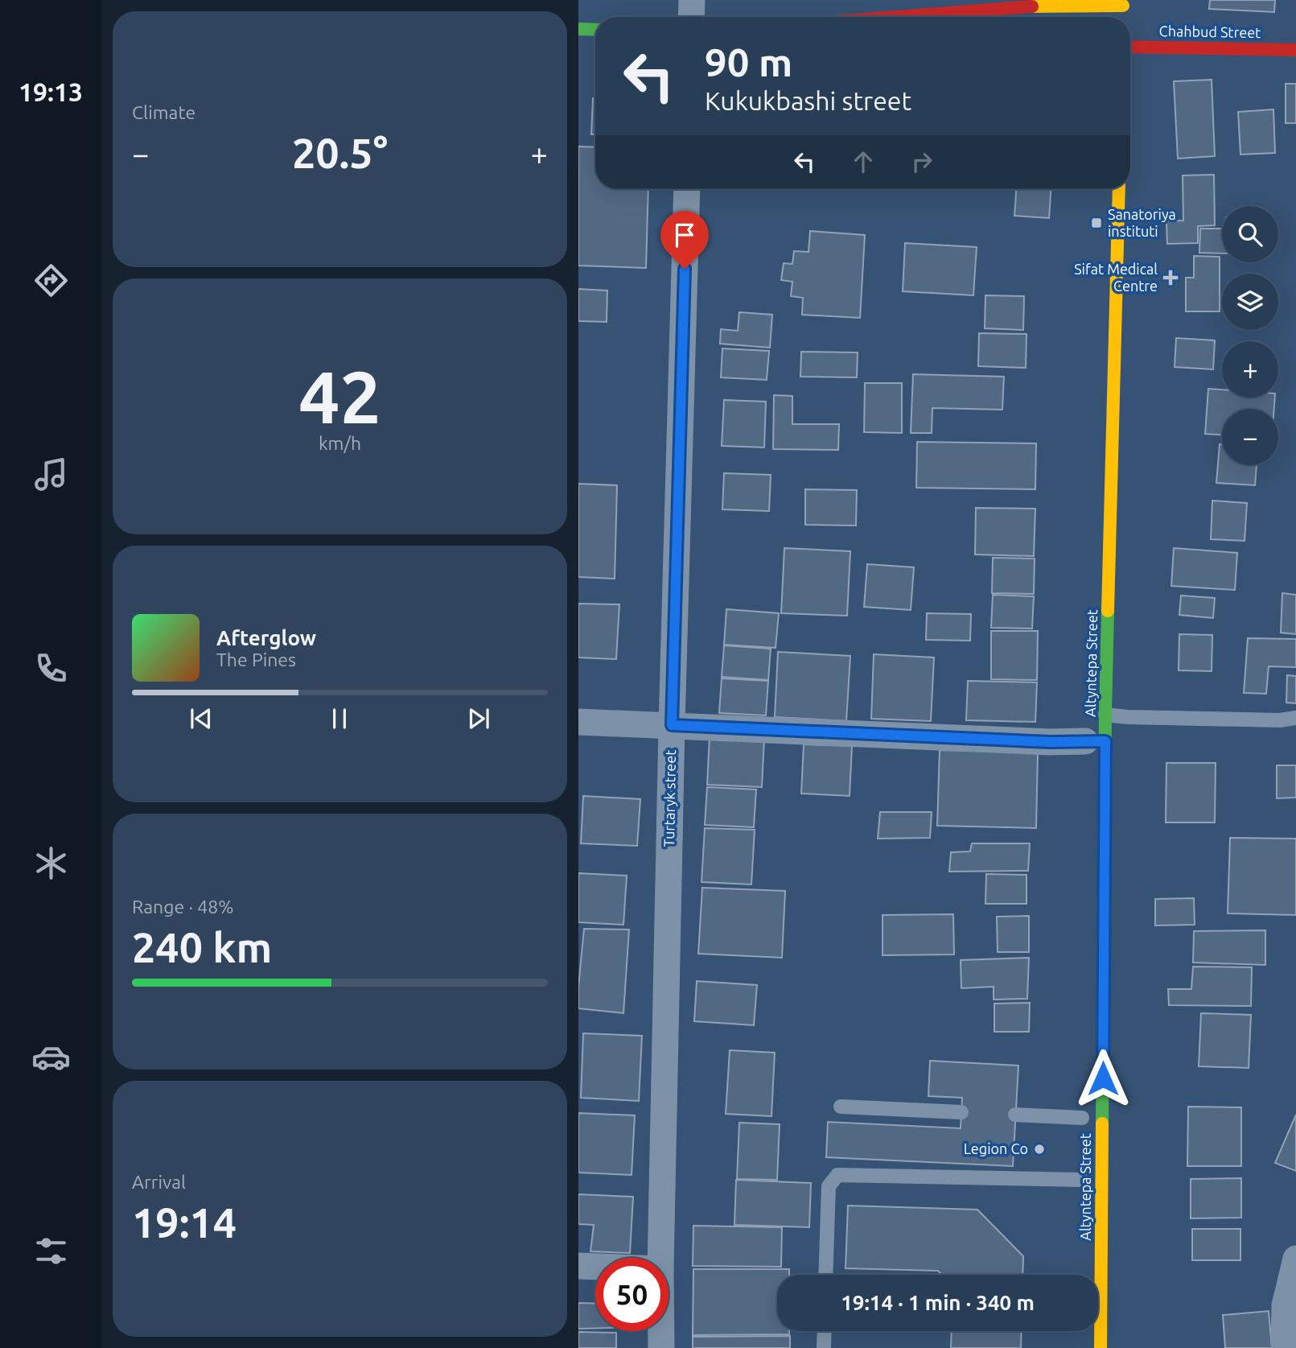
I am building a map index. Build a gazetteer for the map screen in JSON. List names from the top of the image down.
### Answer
{
  "streets": {
    "main road": ["Chahbud Street", "Altyntepa Street"],
    "street": ["Turtaryk street"]
  },
  "places": {
    "transit": ["Sanatoriya instituti"],
    "health": ["Sifat Medical Centre"],
    "other": ["Legion Co"]
  },
  "page": {
    "tabs": "19:13",
    "tile": [
      "Climate",
      ["42", "km/h"],
      ["Range · 48%", "240 km"],
      ["Arrival", "19:14"]
    ],
    "turn": ["90 m", "Kukukbashi street"],
    "heat": ["−", "20.5°", "+"],
    "map_buttons": ["+", "−"],
    "song": ["Afterglow", "The Pines"],
    "limit": "50",
    "trip": "19:14 · 1 min · 340 m"
  }
}
